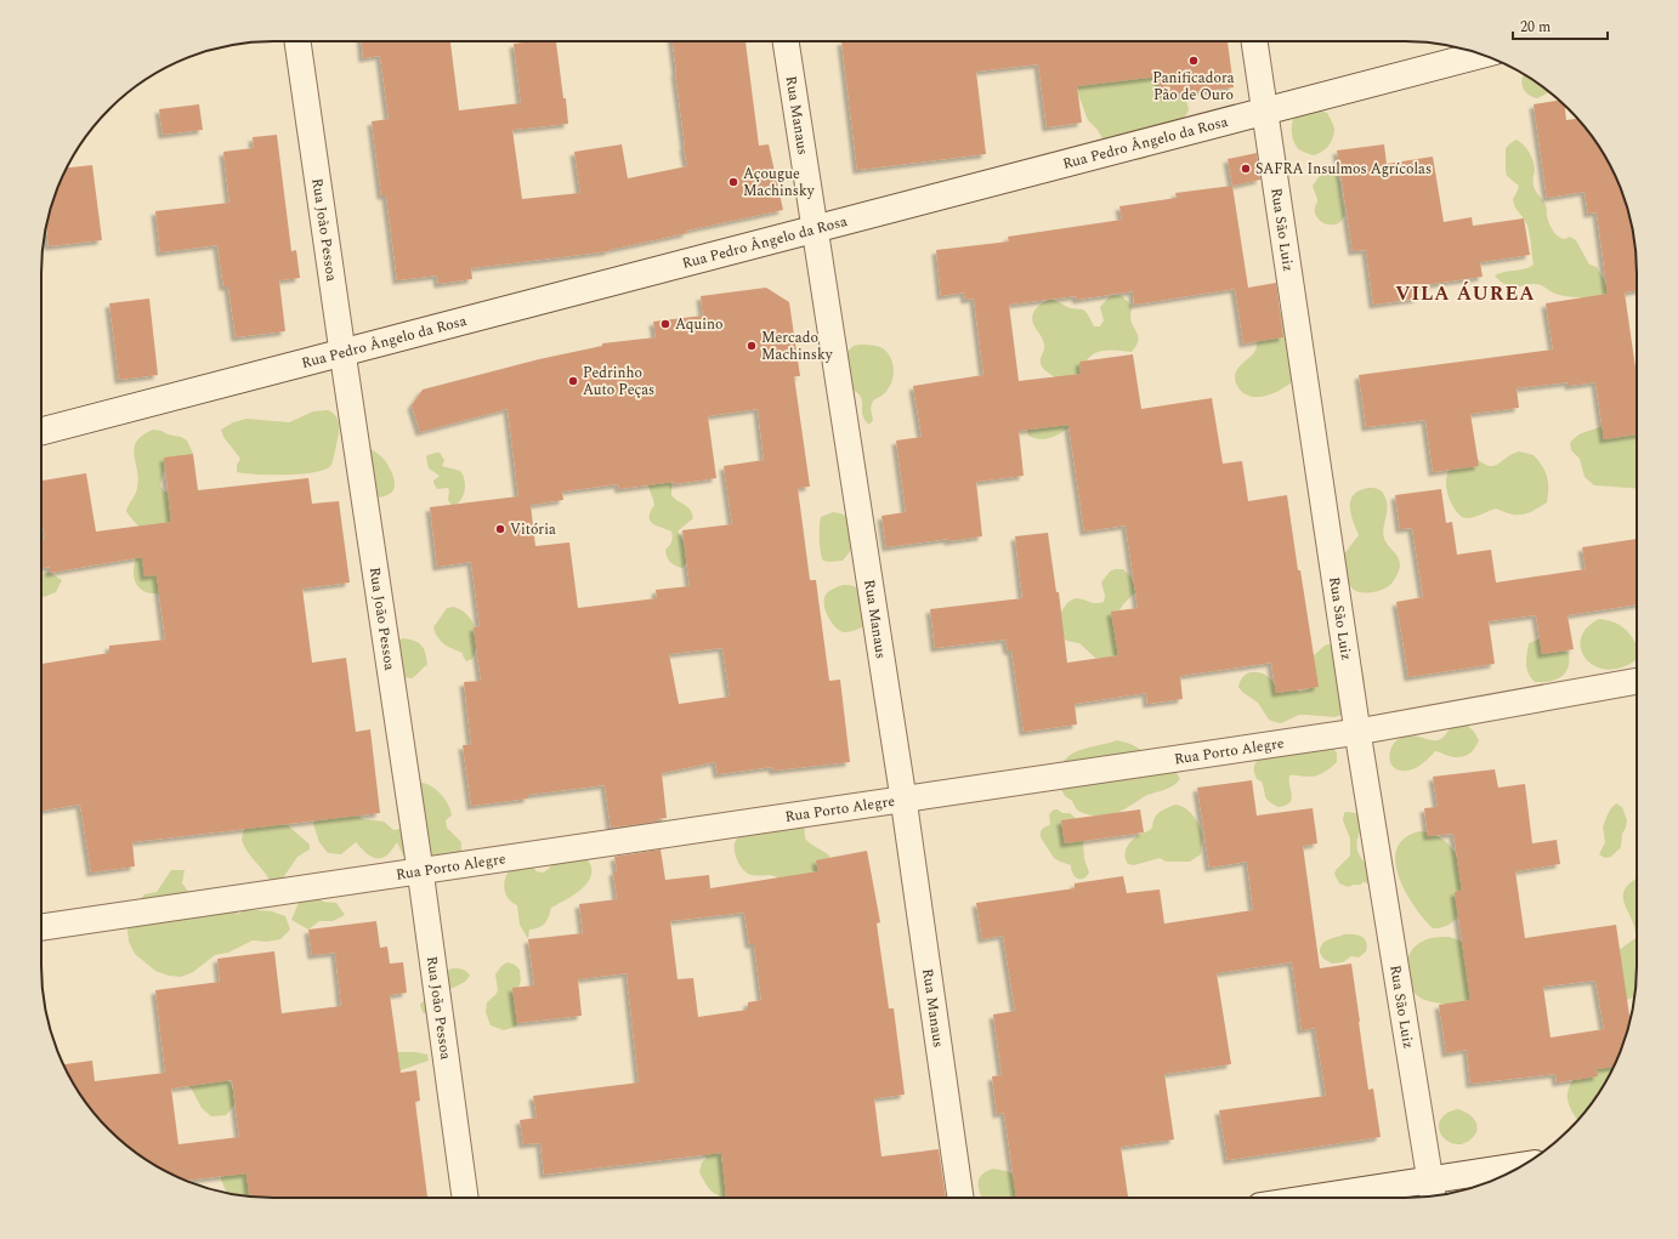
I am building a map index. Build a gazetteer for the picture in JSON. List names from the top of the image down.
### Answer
{
  "streets": {
    "main road": ["Rua Pedro Ângelo da Rosa"],
    "street": [
      "Rua Manaus",
      "Rua João Pessoa",
      "Rua São Luiz",
      "Rua Porto Alegre"
    ]
  },
  "crossings": [
    ["Rua Manaus", "Rua Pedro Ângelo da Rosa"],
    ["Rua Manaus", "Rua Porto Alegre"],
    ["Rua Pedro Ângelo da Rosa", "Rua João Pessoa"],
    ["Rua Pedro Ângelo da Rosa", "Rua São Luiz"],
    ["Rua João Pessoa", "Rua Porto Alegre"],
    ["Rua São Luiz", "Rua Porto Alegre"]
  ],
  "districts": ["VILA ÁUREA"],
  "places": [
    "Panificadora Pão de Ouro",
    "SAFRA Insulmos Agrícolas",
    "Açougue Machinsky",
    "Aquino",
    "Mercado Machinsky",
    "Pedrinho Auto Peças",
    "Vitória"
  ],
  "scale_bar": "20 m"
}
